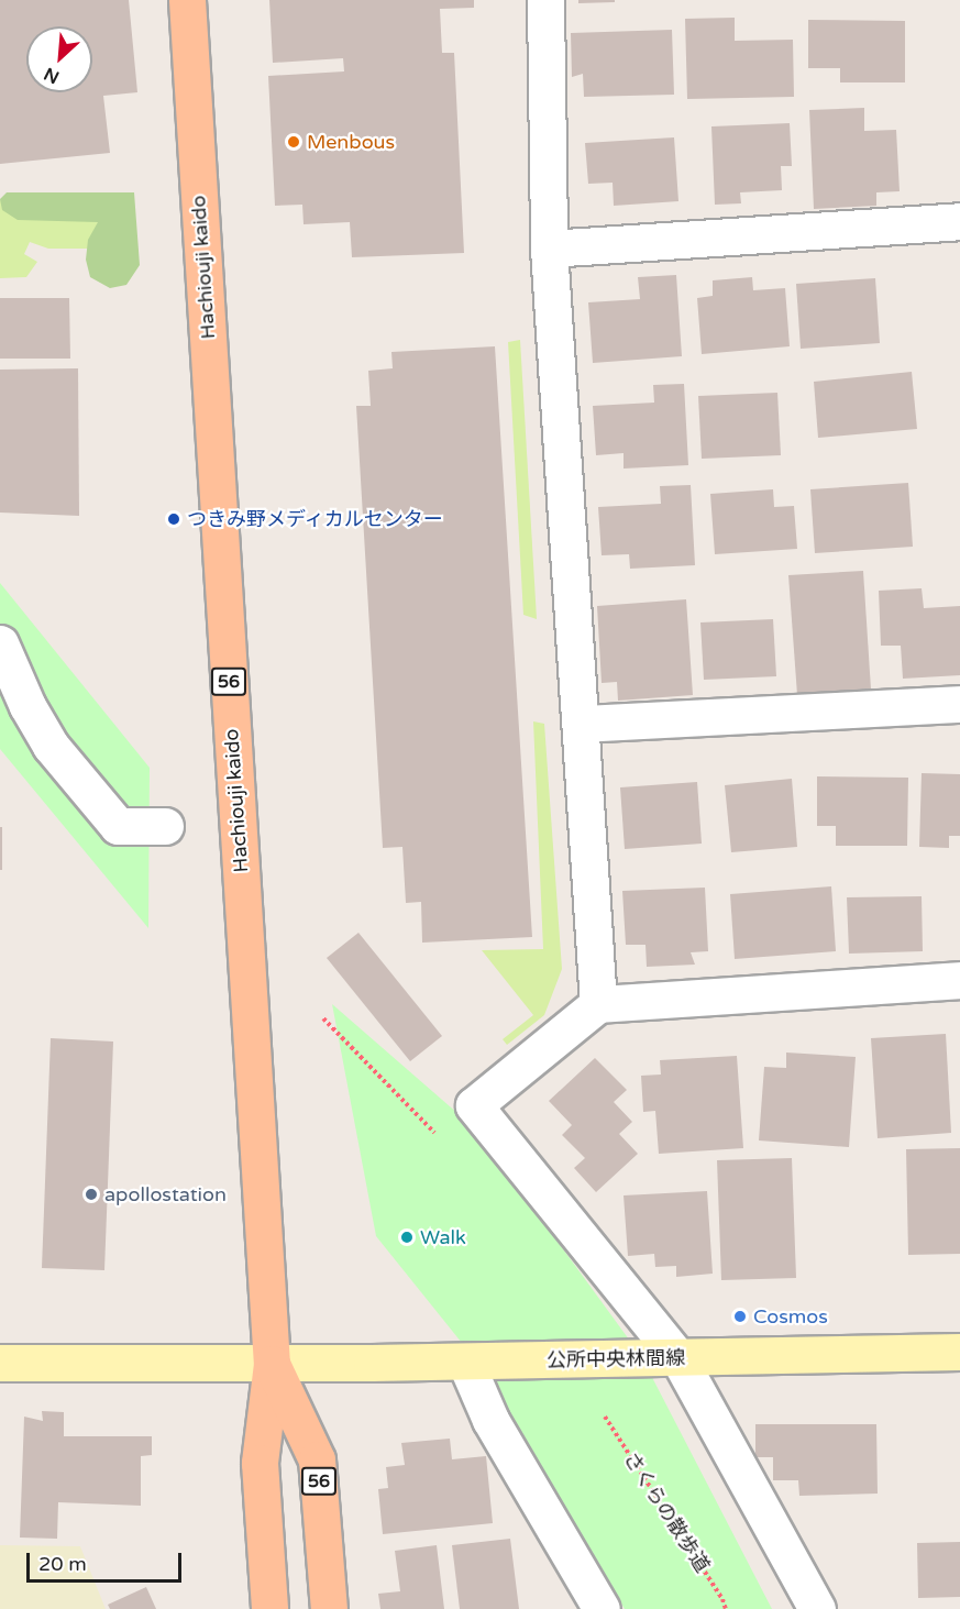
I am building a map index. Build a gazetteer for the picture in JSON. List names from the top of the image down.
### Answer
{
  "streets": {
    "main road": ["Hachiouji kaido", "56"],
    "street": ["公所中央林間線"],
    "path": ["さくらの散歩道"]
  },
  "crossings": [
    ["Hachiouji kaido", "公所中央林間線"]
  ],
  "places": [
    "Menbous",
    "つきみ野メディカルセンター",
    "apollostation",
    "Walk",
    "Cosmos"
  ],
  "scale_bar": "20 m",
  "north": "bottom left"
}
